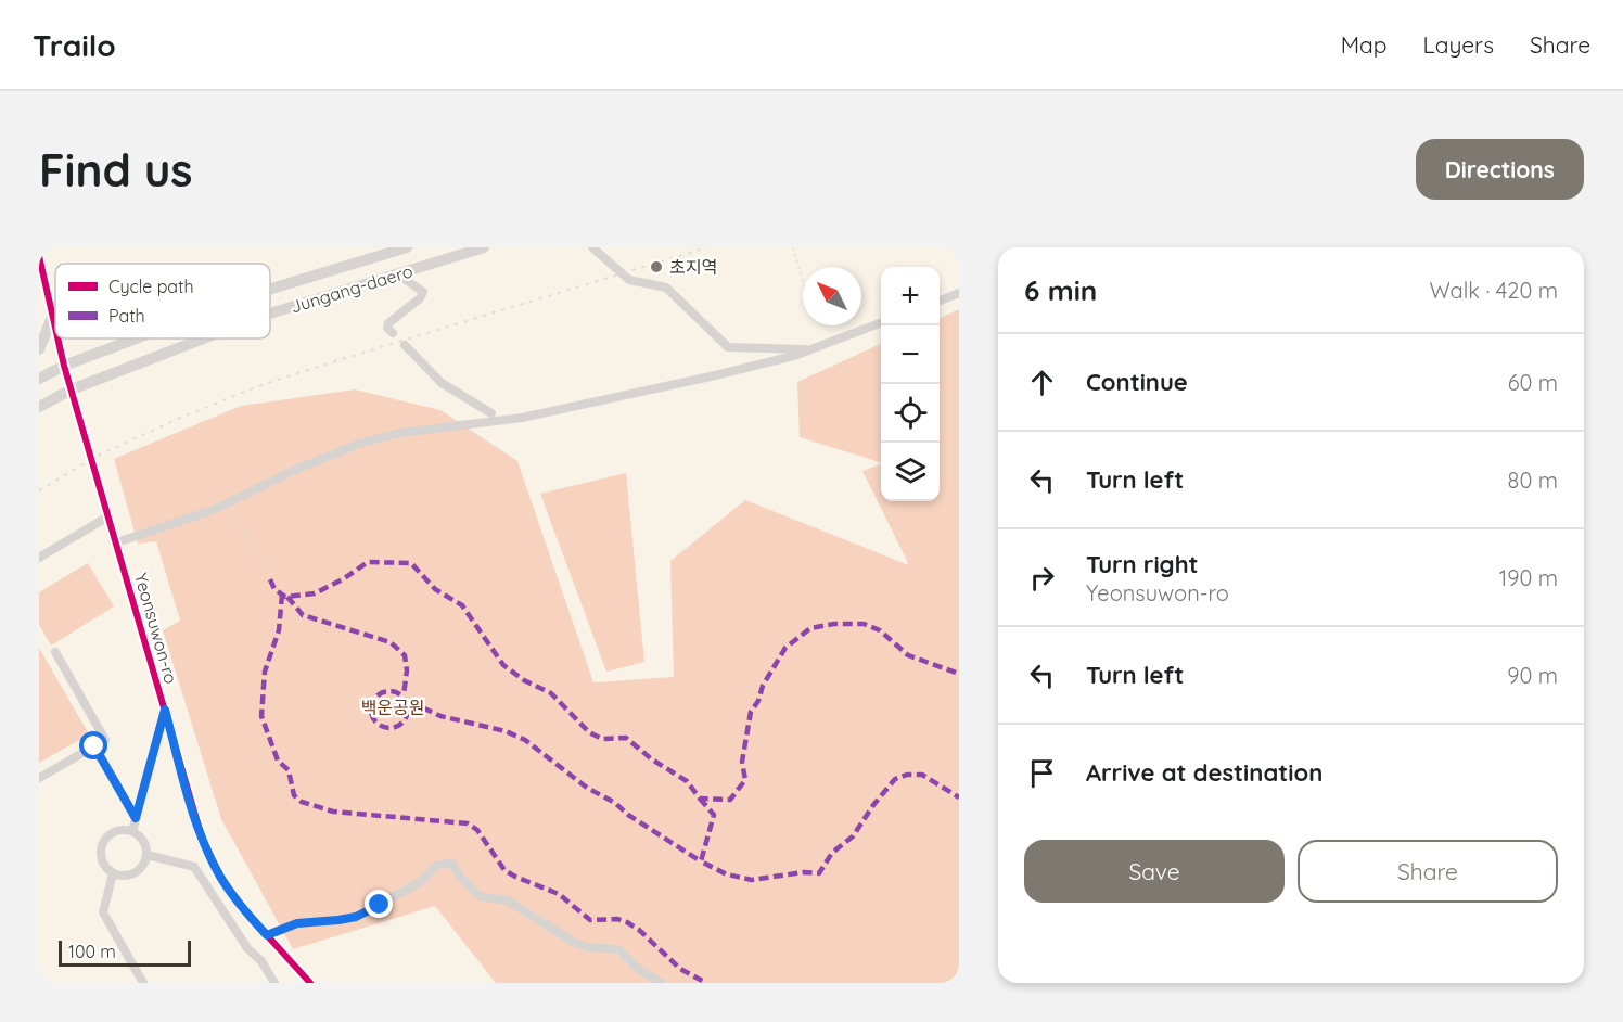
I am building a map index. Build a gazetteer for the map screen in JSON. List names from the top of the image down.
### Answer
{
  "streets": {
    "main road": ["Jungang-daero"],
    "street": ["Yeonsuwon-ro"]
  },
  "crossings": [
    ["Jungang-daero", "Yeonsuwon-ro"]
  ],
  "parks": ["백운공원"],
  "places": ["초지역"],
  "legend": ["Cycle path", "Path"],
  "scale_bar": "100 m",
  "north": "top left",
  "page": {
    "header": "Trailo",
    "nav": ["Map", "Layers", "Share"],
    "buttons": [
      "Directions",
      ["Save", "Share"]
    ],
    "title": "Find us",
    "heading": ["6 min", "Walk · 420 m"],
    "map_buttons": ["+", "−"],
    "list": [
      ["Continue", "60 m"],
      ["Turn left", "80 m"],
      ["Turn right", "Yeonsuwon-ro", "190 m"],
      ["Turn left", "90 m"],
      "Arrive at destination"
    ],
    "scale": "100 m"
  }
}
